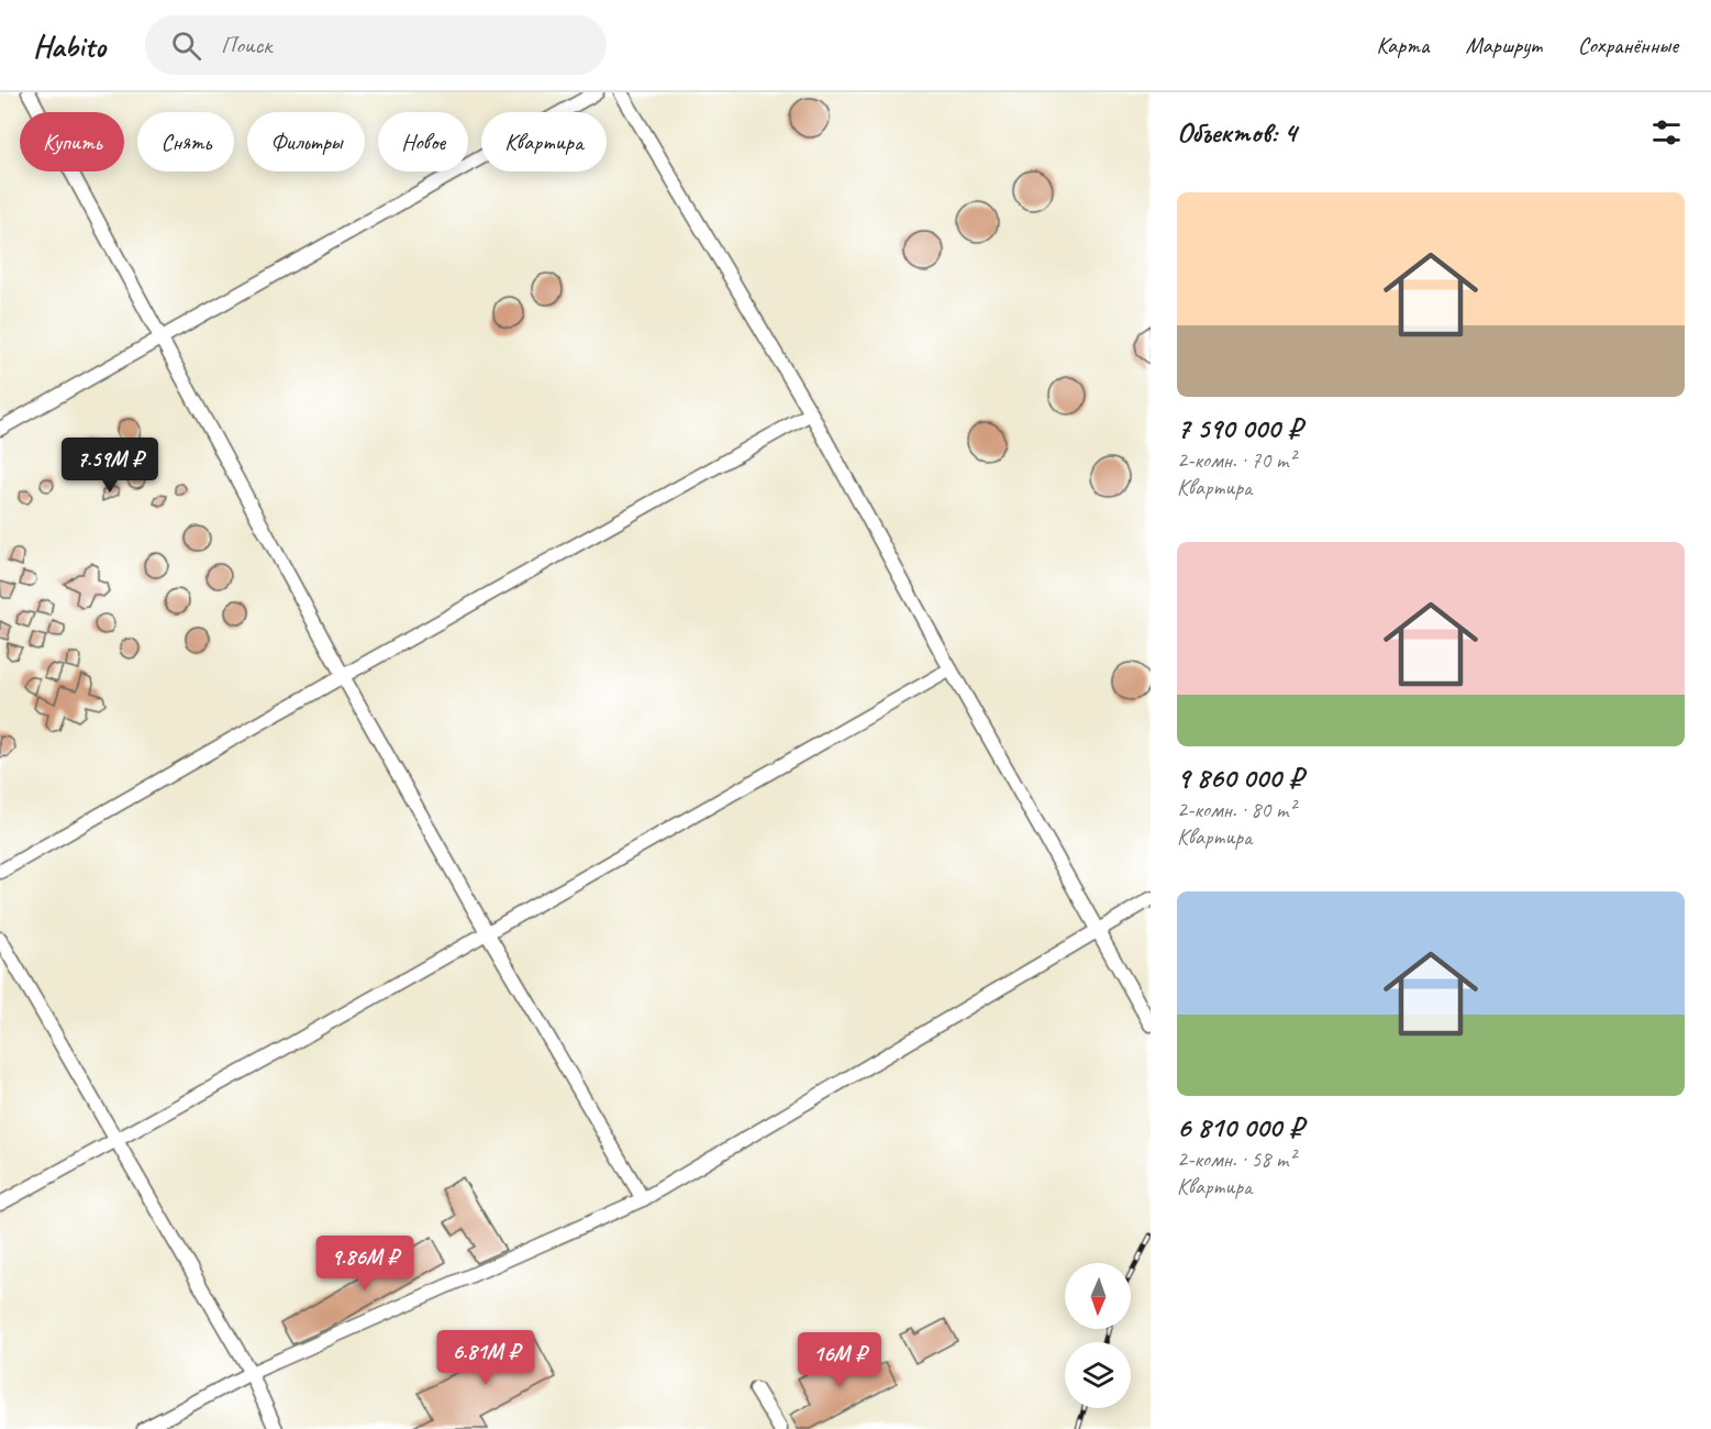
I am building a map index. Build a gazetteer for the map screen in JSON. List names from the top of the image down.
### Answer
{
  "north": "bottom",
  "page": {
    "header": "Habito",
    "search": "Поиск",
    "nav": ["Карта", "Маршрут", "Сохранённые"],
    "heading": "Объектов: 4",
    "chip": [
      "Купить",
      "Снять",
      "Фильтры",
      "Новое",
      "Квартира"
    ],
    "list": [
      {
        "name": "7 590 000 ₽",
        "note": "2-комн. · 70 m² · Квартира"
      },
      {
        "name": "9 860 000 ₽",
        "note": "2-комн. · 80 m² · Квартира"
      },
      {
        "name": "6 810 000 ₽",
        "note": "2-комн. · 58 m² · Квартира"
      }
    ],
    "price": [
      "7.59M ₽",
      "9.86M ₽",
      "6.81M ₽",
      "16M ₽"
    ]
  }
}
